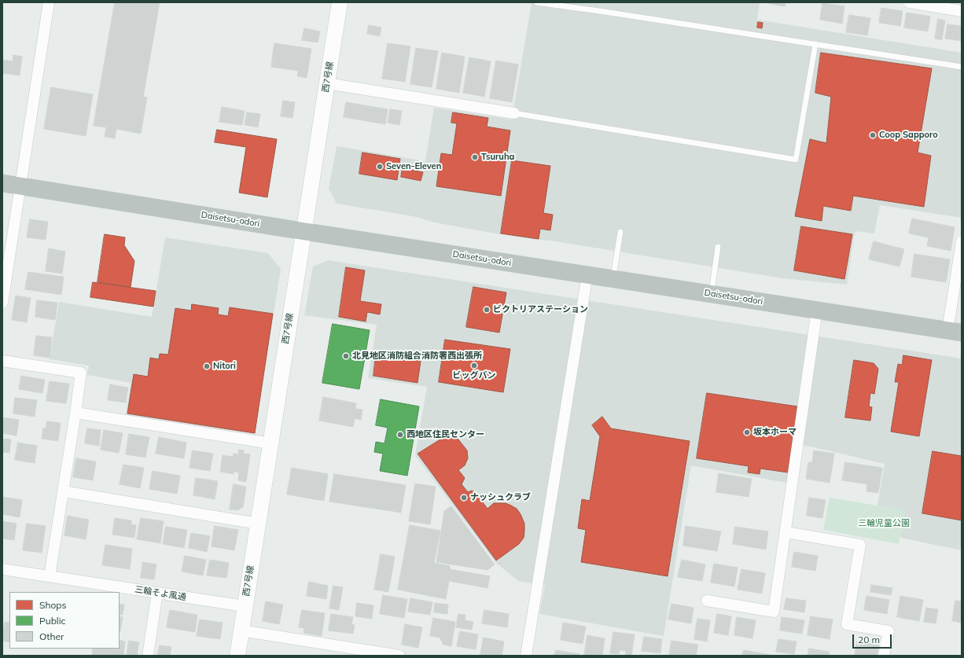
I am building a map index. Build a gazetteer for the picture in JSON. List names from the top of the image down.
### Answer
{
  "streets": {
    "highway": ["Daisetsu-odori"],
    "street": ["西7号線", "三輪そよ風通"]
  },
  "crossings": [
    ["西7号線", "Daisetsu-odori"],
    ["西7号線", "三輪そよ風通"]
  ],
  "parks": ["三輪児童公園"],
  "places": [
    "Coop Sapporo",
    "Tsuruha",
    "Seven-Eleven",
    "ビクトリアステーション",
    "北見地区消防組合消防署西出張所",
    "ビッグバン",
    "Nitori",
    "坂本ホーマ",
    "西地区住民センター",
    "ナッシュクラブ"
  ],
  "legend": ["Shops", "Public", "Other"],
  "scale_bar": "20 m"
}
